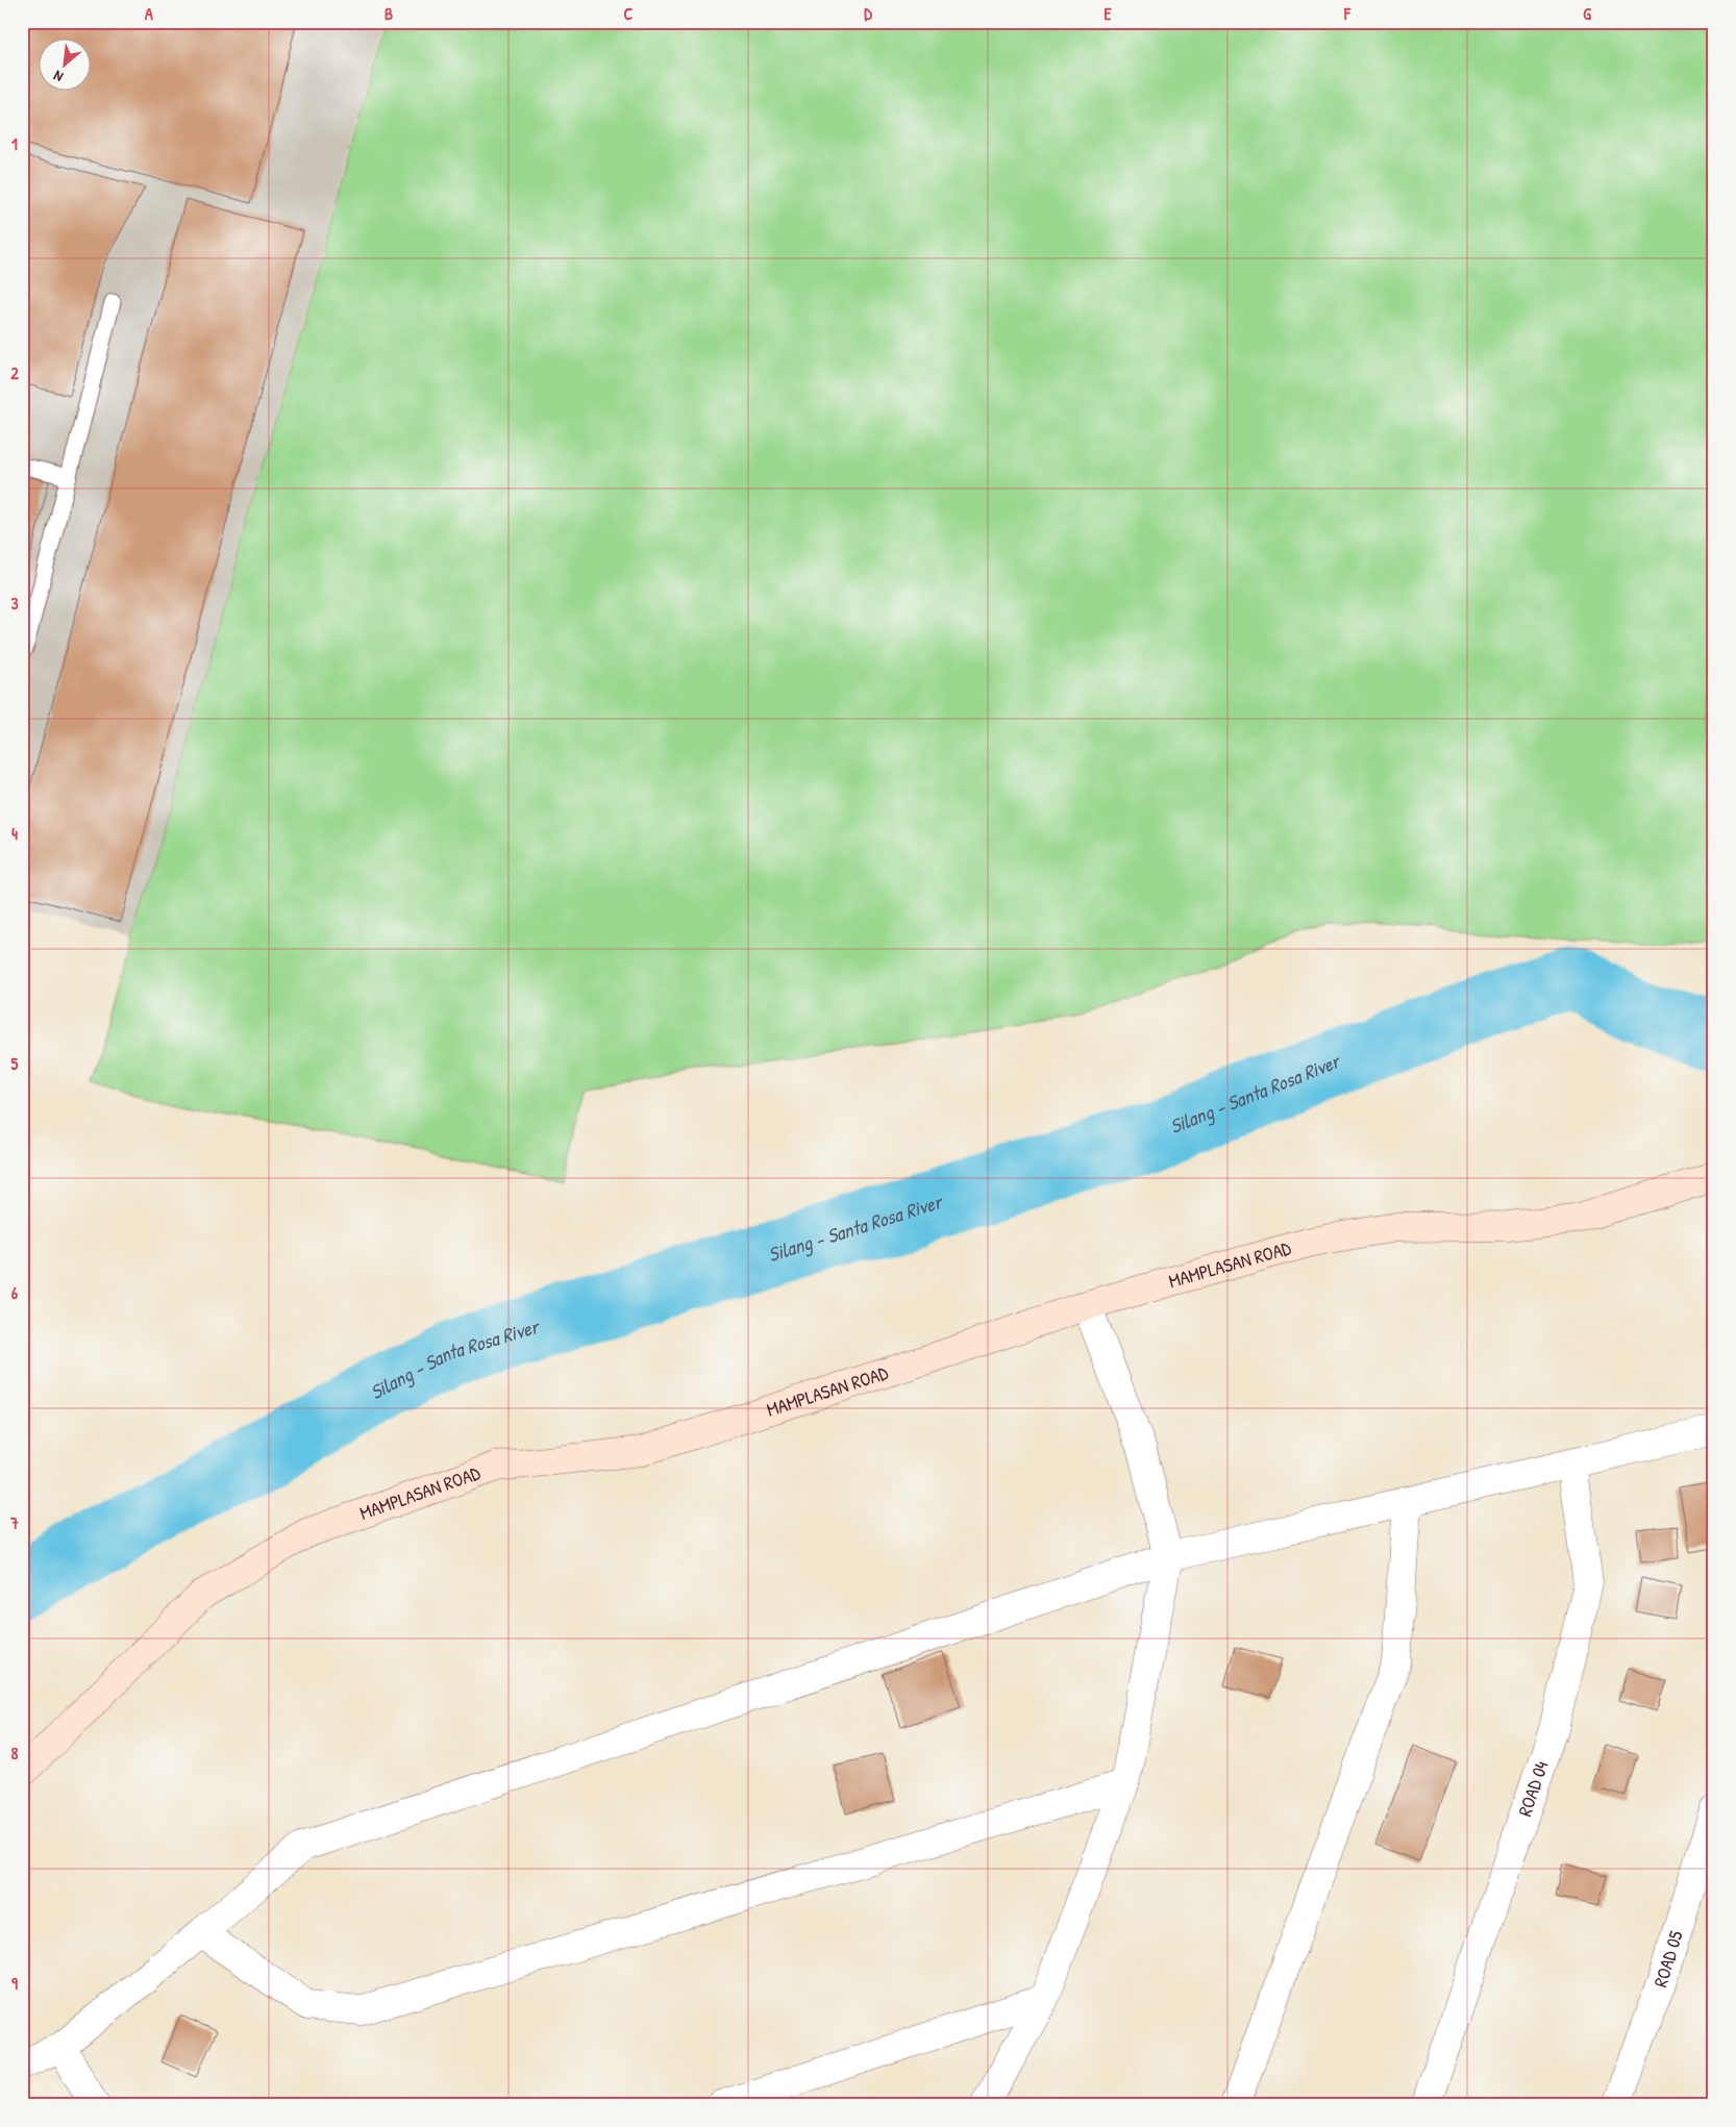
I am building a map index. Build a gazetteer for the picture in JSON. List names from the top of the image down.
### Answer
{
  "streets": {
    "street": ["MAMPLASAN ROAD", "ROAD 04", "ROAD 05"]
  },
  "water": ["Silang - Santa Rosa River"],
  "north": "bottom left",
  "grid": {
    "columns": [
      "A",
      "B",
      "C",
      "D",
      "E",
      "F",
      "G"
    ],
    "rows": [
      "1",
      "2",
      "3",
      "4",
      "5",
      "6",
      "7",
      "8",
      "9"
    ]
  }
}
